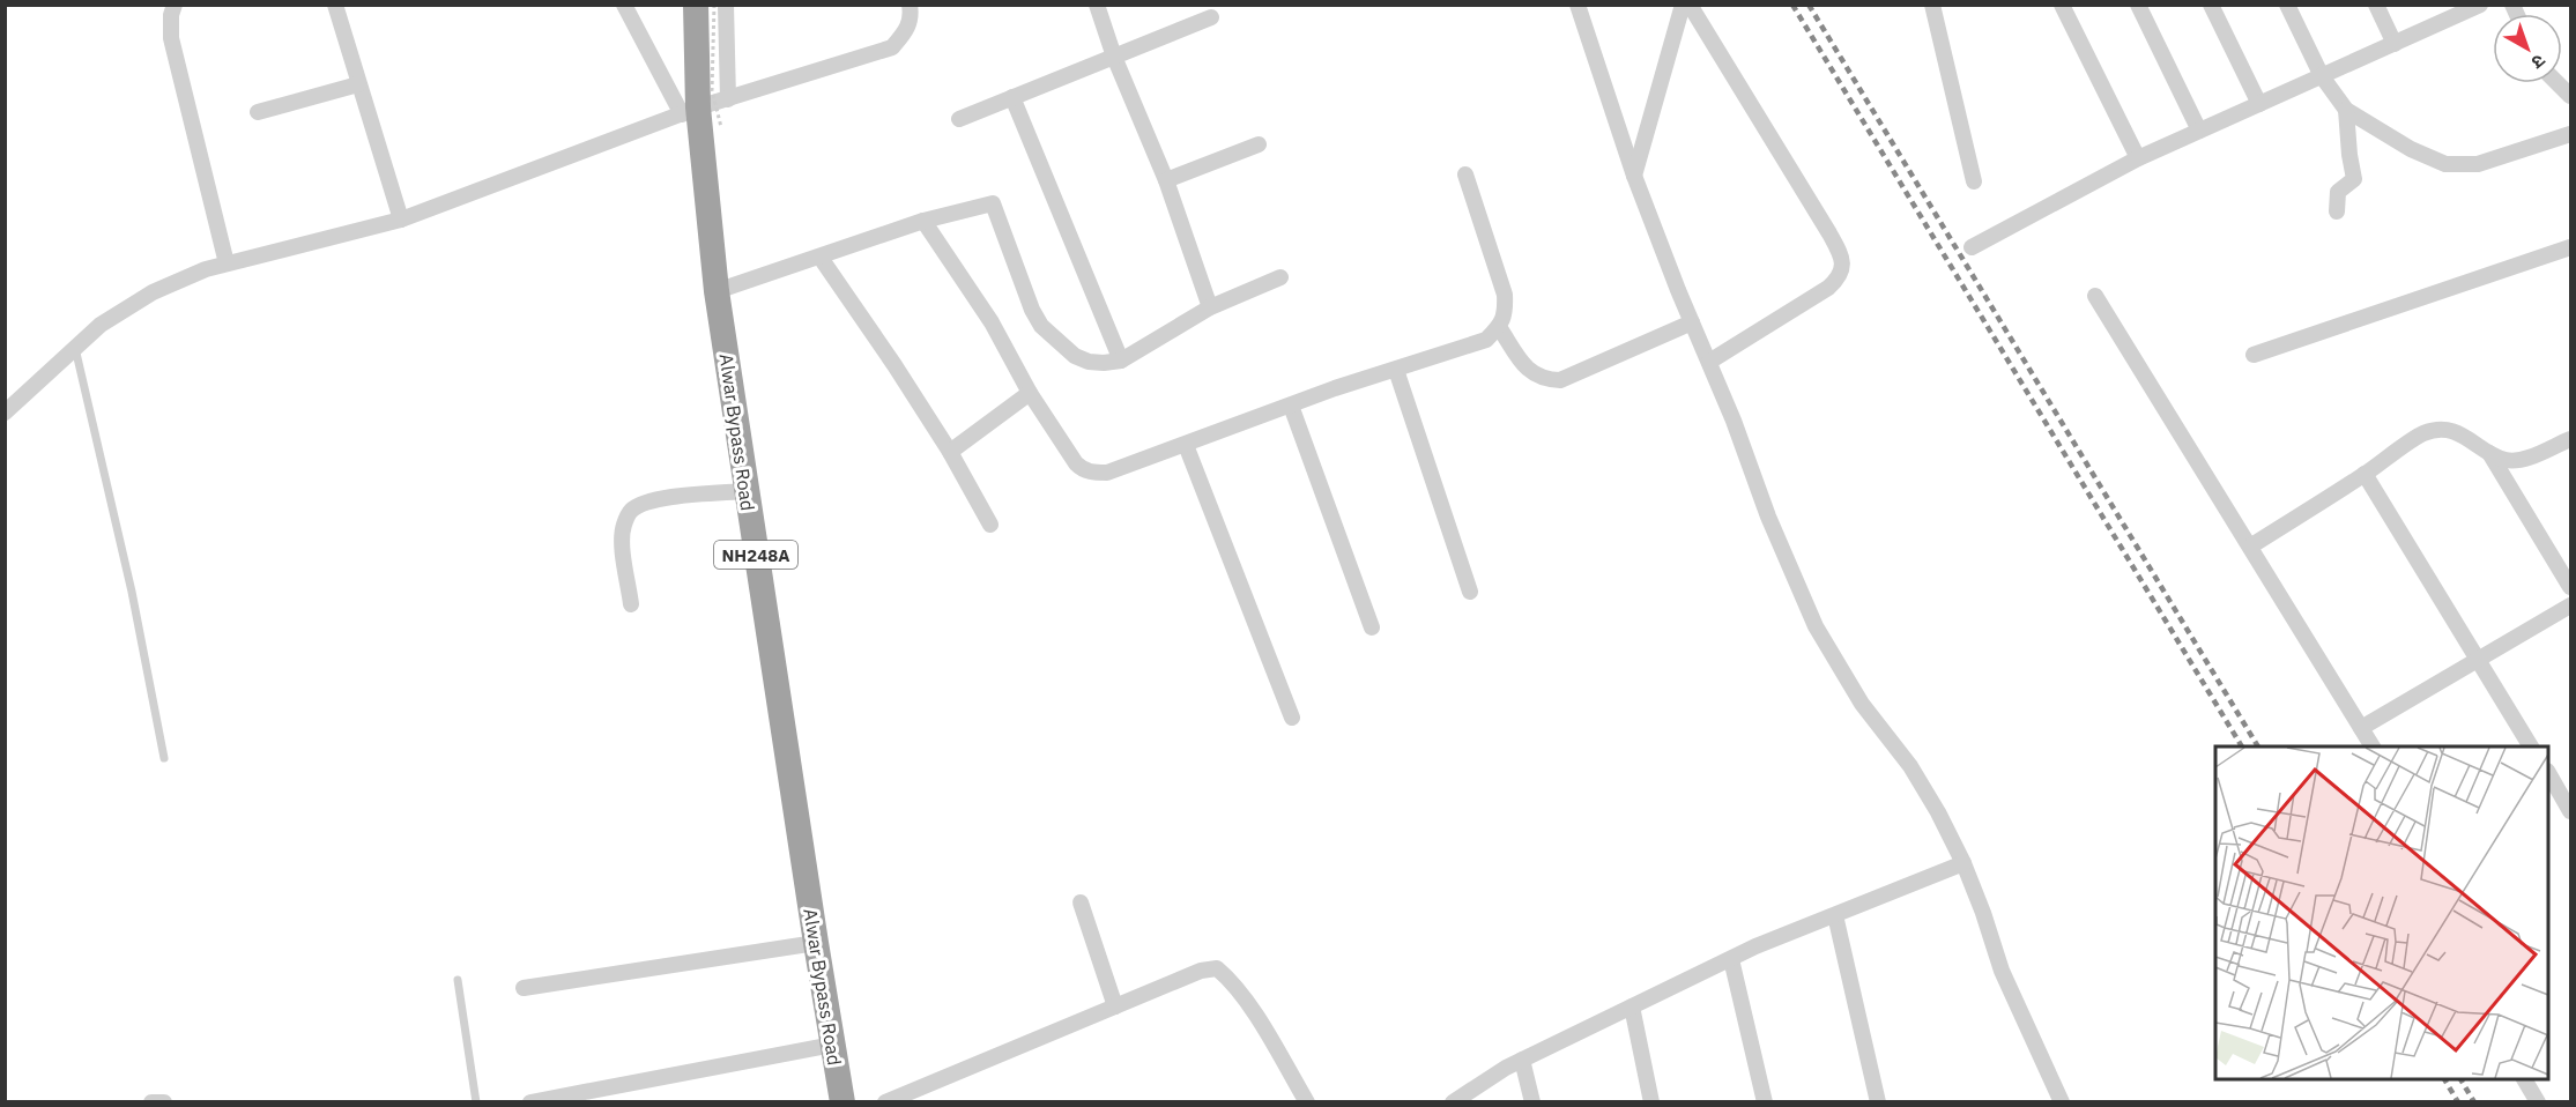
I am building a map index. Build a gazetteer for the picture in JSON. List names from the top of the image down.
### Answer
{
  "streets": {
    "highway": ["Alwar Bypass Road", "NH248A"]
  },
  "north": "bottom right"
}
